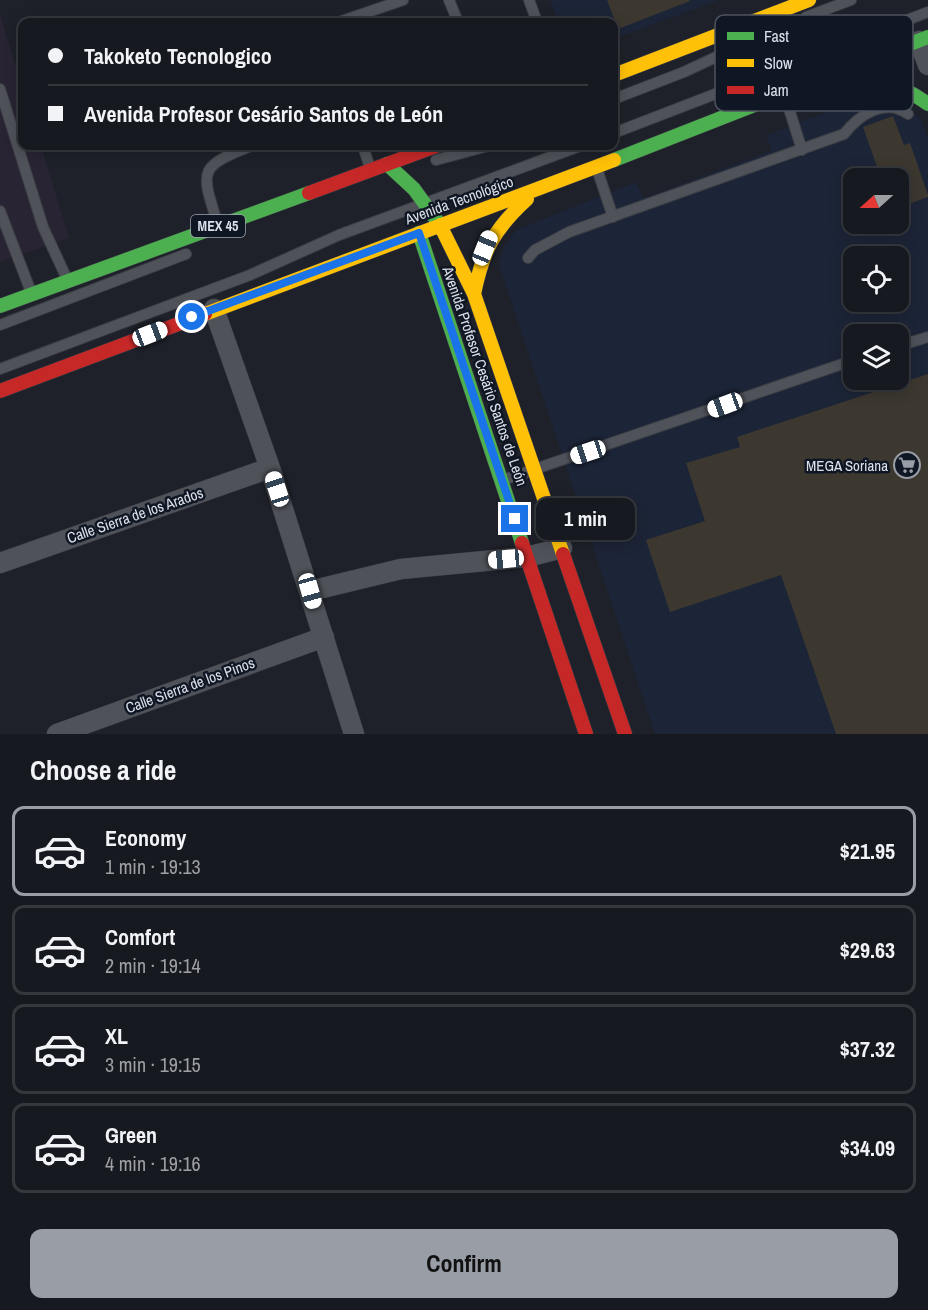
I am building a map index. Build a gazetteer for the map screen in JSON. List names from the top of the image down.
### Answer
{
  "streets": {
    "main road": ["Avenida Tecnológico", "MEX 45", "Avenida Profesor Cesário Santos de León"],
    "street": ["Calle Sierra de los Arados", "Calle Sierra de los Pinos"]
  },
  "crossings": [
    ["Avenida Tecnológico", "Avenida Profesor Cesário Santos de León"],
    ["MEX 45", "Avenida Profesor Cesário Santos de León"]
  ],
  "places": {
    "supermarket": ["MEGA Soriana"]
  },
  "legend": ["Fast", "Slow", "Jam"],
  "north": "left",
  "page": {
    "banner": ["Takoketo Tecnologico", "Avenida Profesor Cesário Santos de León"],
    "bubble": "1 min",
    "heading": "Choose a ride",
    "list": [
      {
        "name": "Economy",
        "note": "1 min · 19:13",
        "value": "$21.95"
      },
      {
        "name": "Comfort",
        "note": "2 min · 19:14",
        "value": "$29.63"
      },
      {
        "name": "XL",
        "note": "3 min · 19:15",
        "value": "$37.32"
      },
      {
        "name": "Green",
        "note": "4 min · 19:16",
        "value": "$34.09"
      }
    ],
    "buttons": "Confirm"
  }
}
